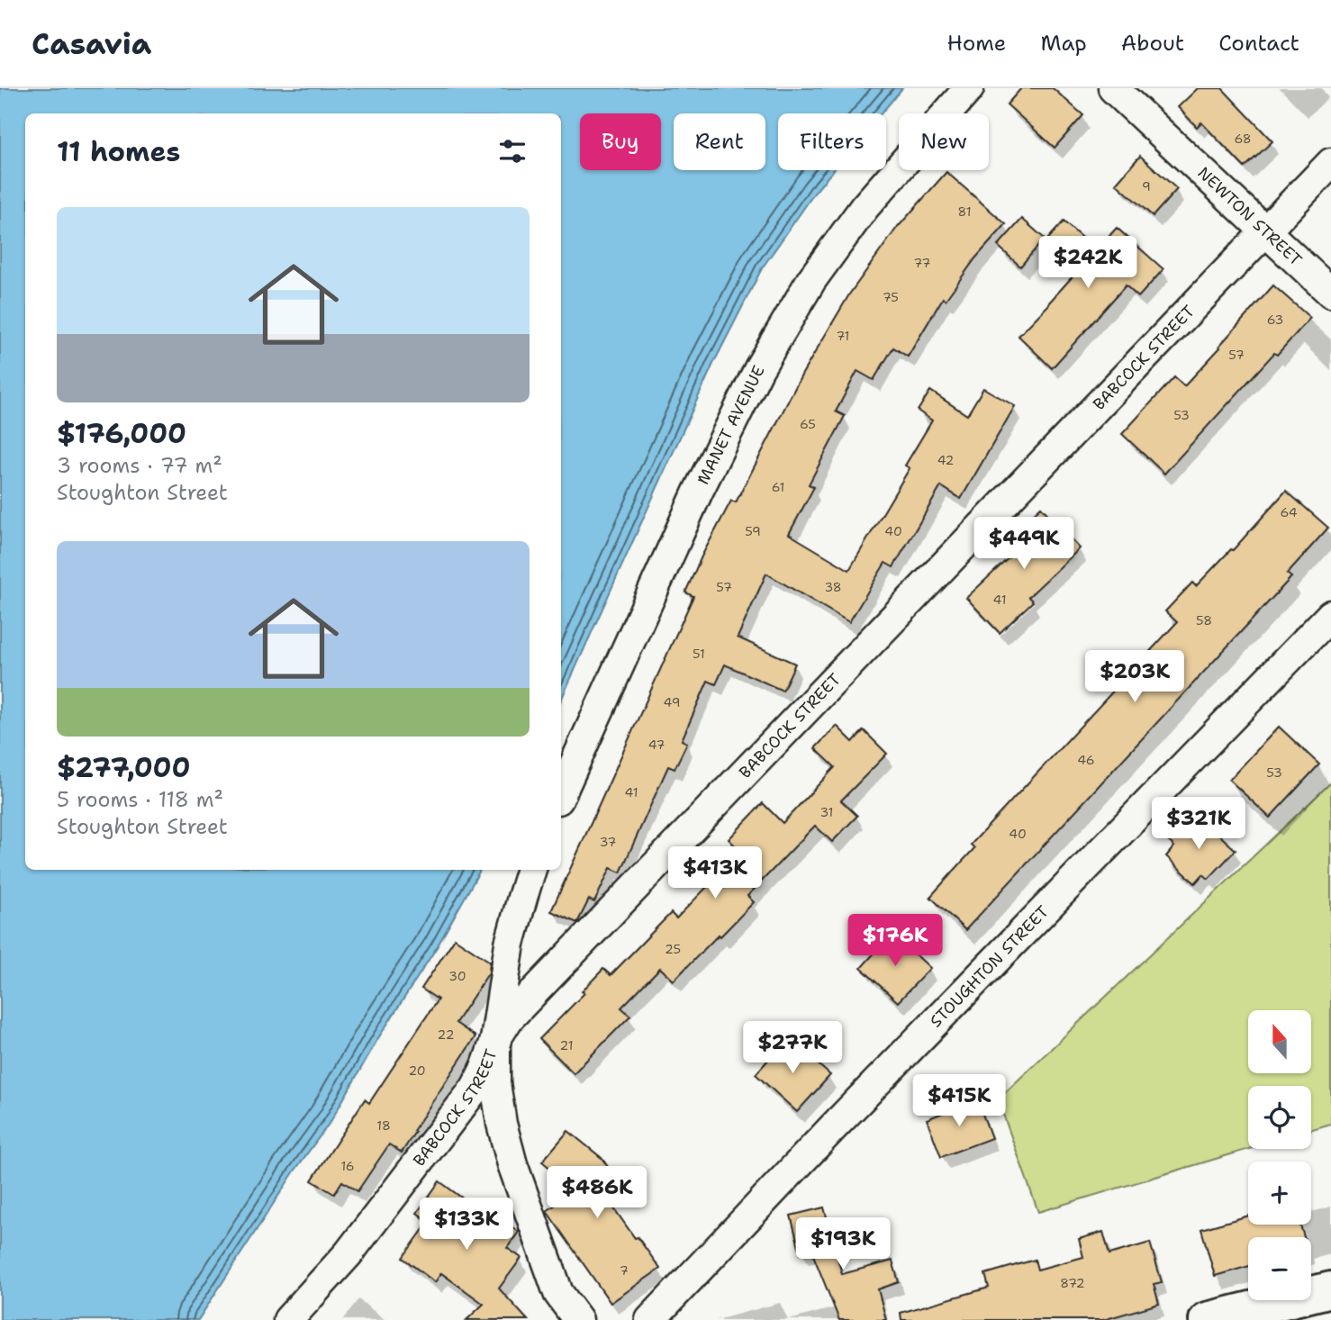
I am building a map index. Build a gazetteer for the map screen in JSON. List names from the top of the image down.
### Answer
{
  "streets": {
    "street": [
      "NEWTON STREET",
      "BABCOCK STREET",
      "MANET AVENUE",
      "STOUGHTON STREET"
    ]
  },
  "crossings": [
    ["NEWTON STREET", "BABCOCK STREET"]
  ],
  "house_numbers": [
    "68",
    "9",
    "81",
    "77",
    "75",
    "63",
    "71",
    "57",
    "53",
    "65",
    "42",
    "61",
    "64",
    "59",
    "40",
    "57",
    "38",
    "41",
    "58",
    "51",
    "49",
    "47",
    "46",
    "53",
    "41",
    "31",
    "40",
    "37",
    "25",
    "30",
    "22",
    "21",
    "20",
    "18",
    "16",
    "7",
    "872"
  ],
  "north": "top",
  "page": {
    "header": "Casavia",
    "nav": [
      "Home",
      "Map",
      "About",
      "Contact"
    ],
    "chip": [
      "Buy",
      "Rent",
      "Filters",
      "New"
    ],
    "heading": "11 homes",
    "list": [
      {
        "name": "$176,000",
        "note": "3 rooms · 77 m² · Stoughton Street"
      },
      {
        "name": "$277,000",
        "note": "5 rooms · 118 m² · Stoughton Street"
      }
    ],
    "price": [
      "$242K",
      "$449K",
      "$203K",
      "$321K",
      "$413K",
      "$176K",
      "$277K",
      "$415K",
      "$486K",
      "$133K",
      "$193K"
    ],
    "map_buttons": ["+", "−"]
  }
}
